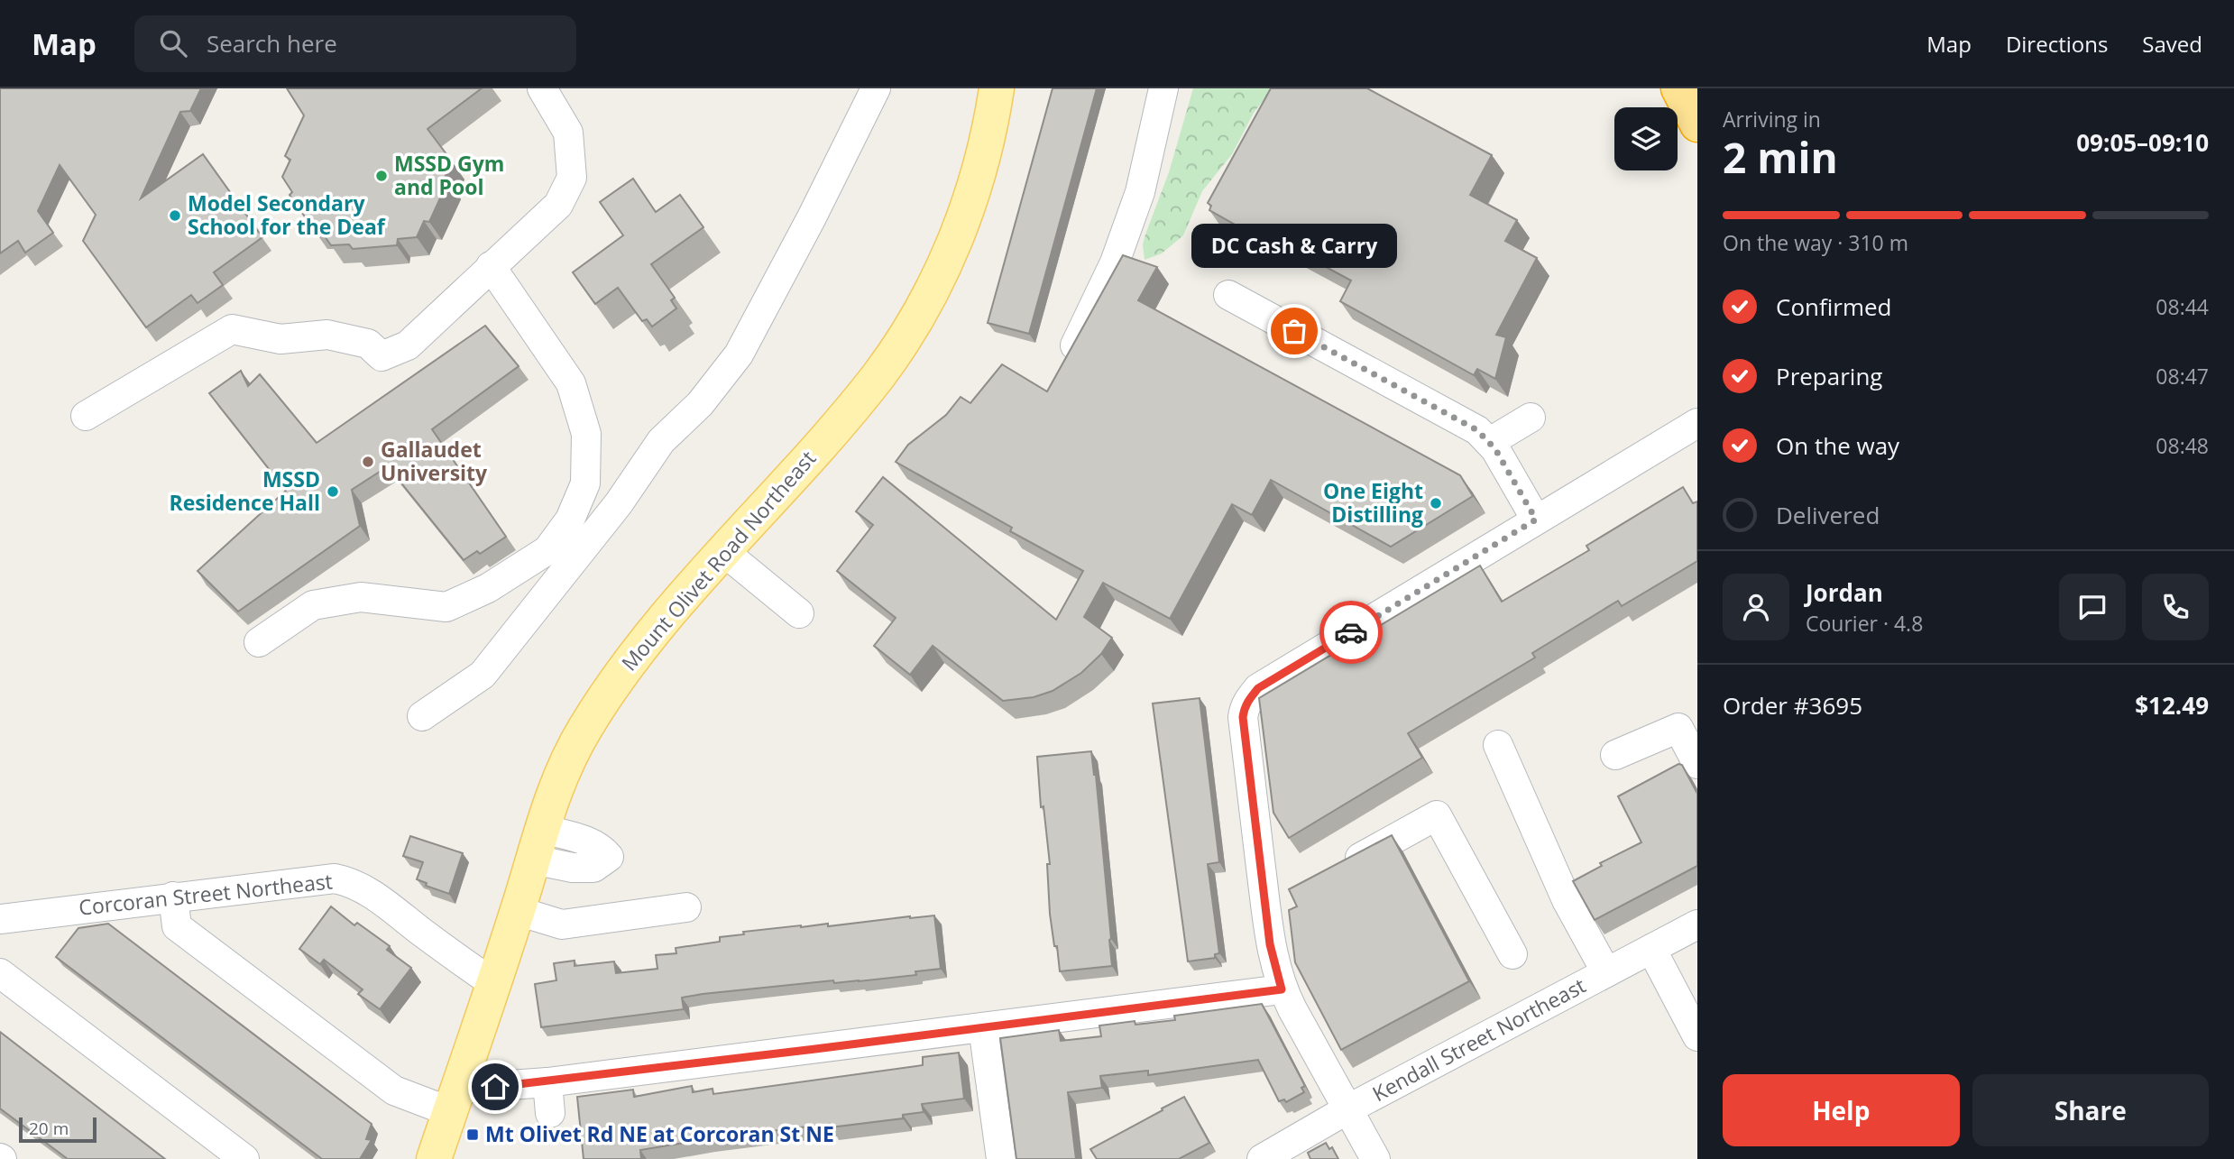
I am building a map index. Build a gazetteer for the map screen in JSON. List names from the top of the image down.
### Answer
{
  "streets": {
    "main road": ["Mount Olivet Road Northeast"],
    "street": ["Corcoran Street Northeast", "Kendall Street Northeast"]
  },
  "crossings": [
    ["Mount Olivet Road Northeast", "Corcoran Street Northeast"]
  ],
  "places": {
    "other": [
      "MSSD Gym and Pool",
      "Model Secondary School for the Deaf",
      "DC Cash & Carry",
      "Gallaudet University",
      "MSSD Residence Hall",
      "One Eight Distilling"
    ],
    "transit": ["Mt Olivet Rd NE at Corcoran St NE"]
  },
  "scale_bar": "20 m",
  "page": {
    "header": "Map",
    "search": "Search here",
    "nav": ["Map", "Directions", "Saved"],
    "heading": ["2 min", "Arriving in", "09:05–09:10"],
    "panel": [
      "Jordan",
      "Courier · 4.8",
      "Order #3695",
      "$12.49"
    ],
    "bar": "On the way · 310 m",
    "bubble": "DC Cash & Carry",
    "list": [
      ["Confirmed", "08:44"],
      ["Preparing", "08:47"],
      ["On the way", "08:48"],
      "Delivered"
    ],
    "buttons": ["Help", "Share"],
    "scale": "20 m"
  }
}
